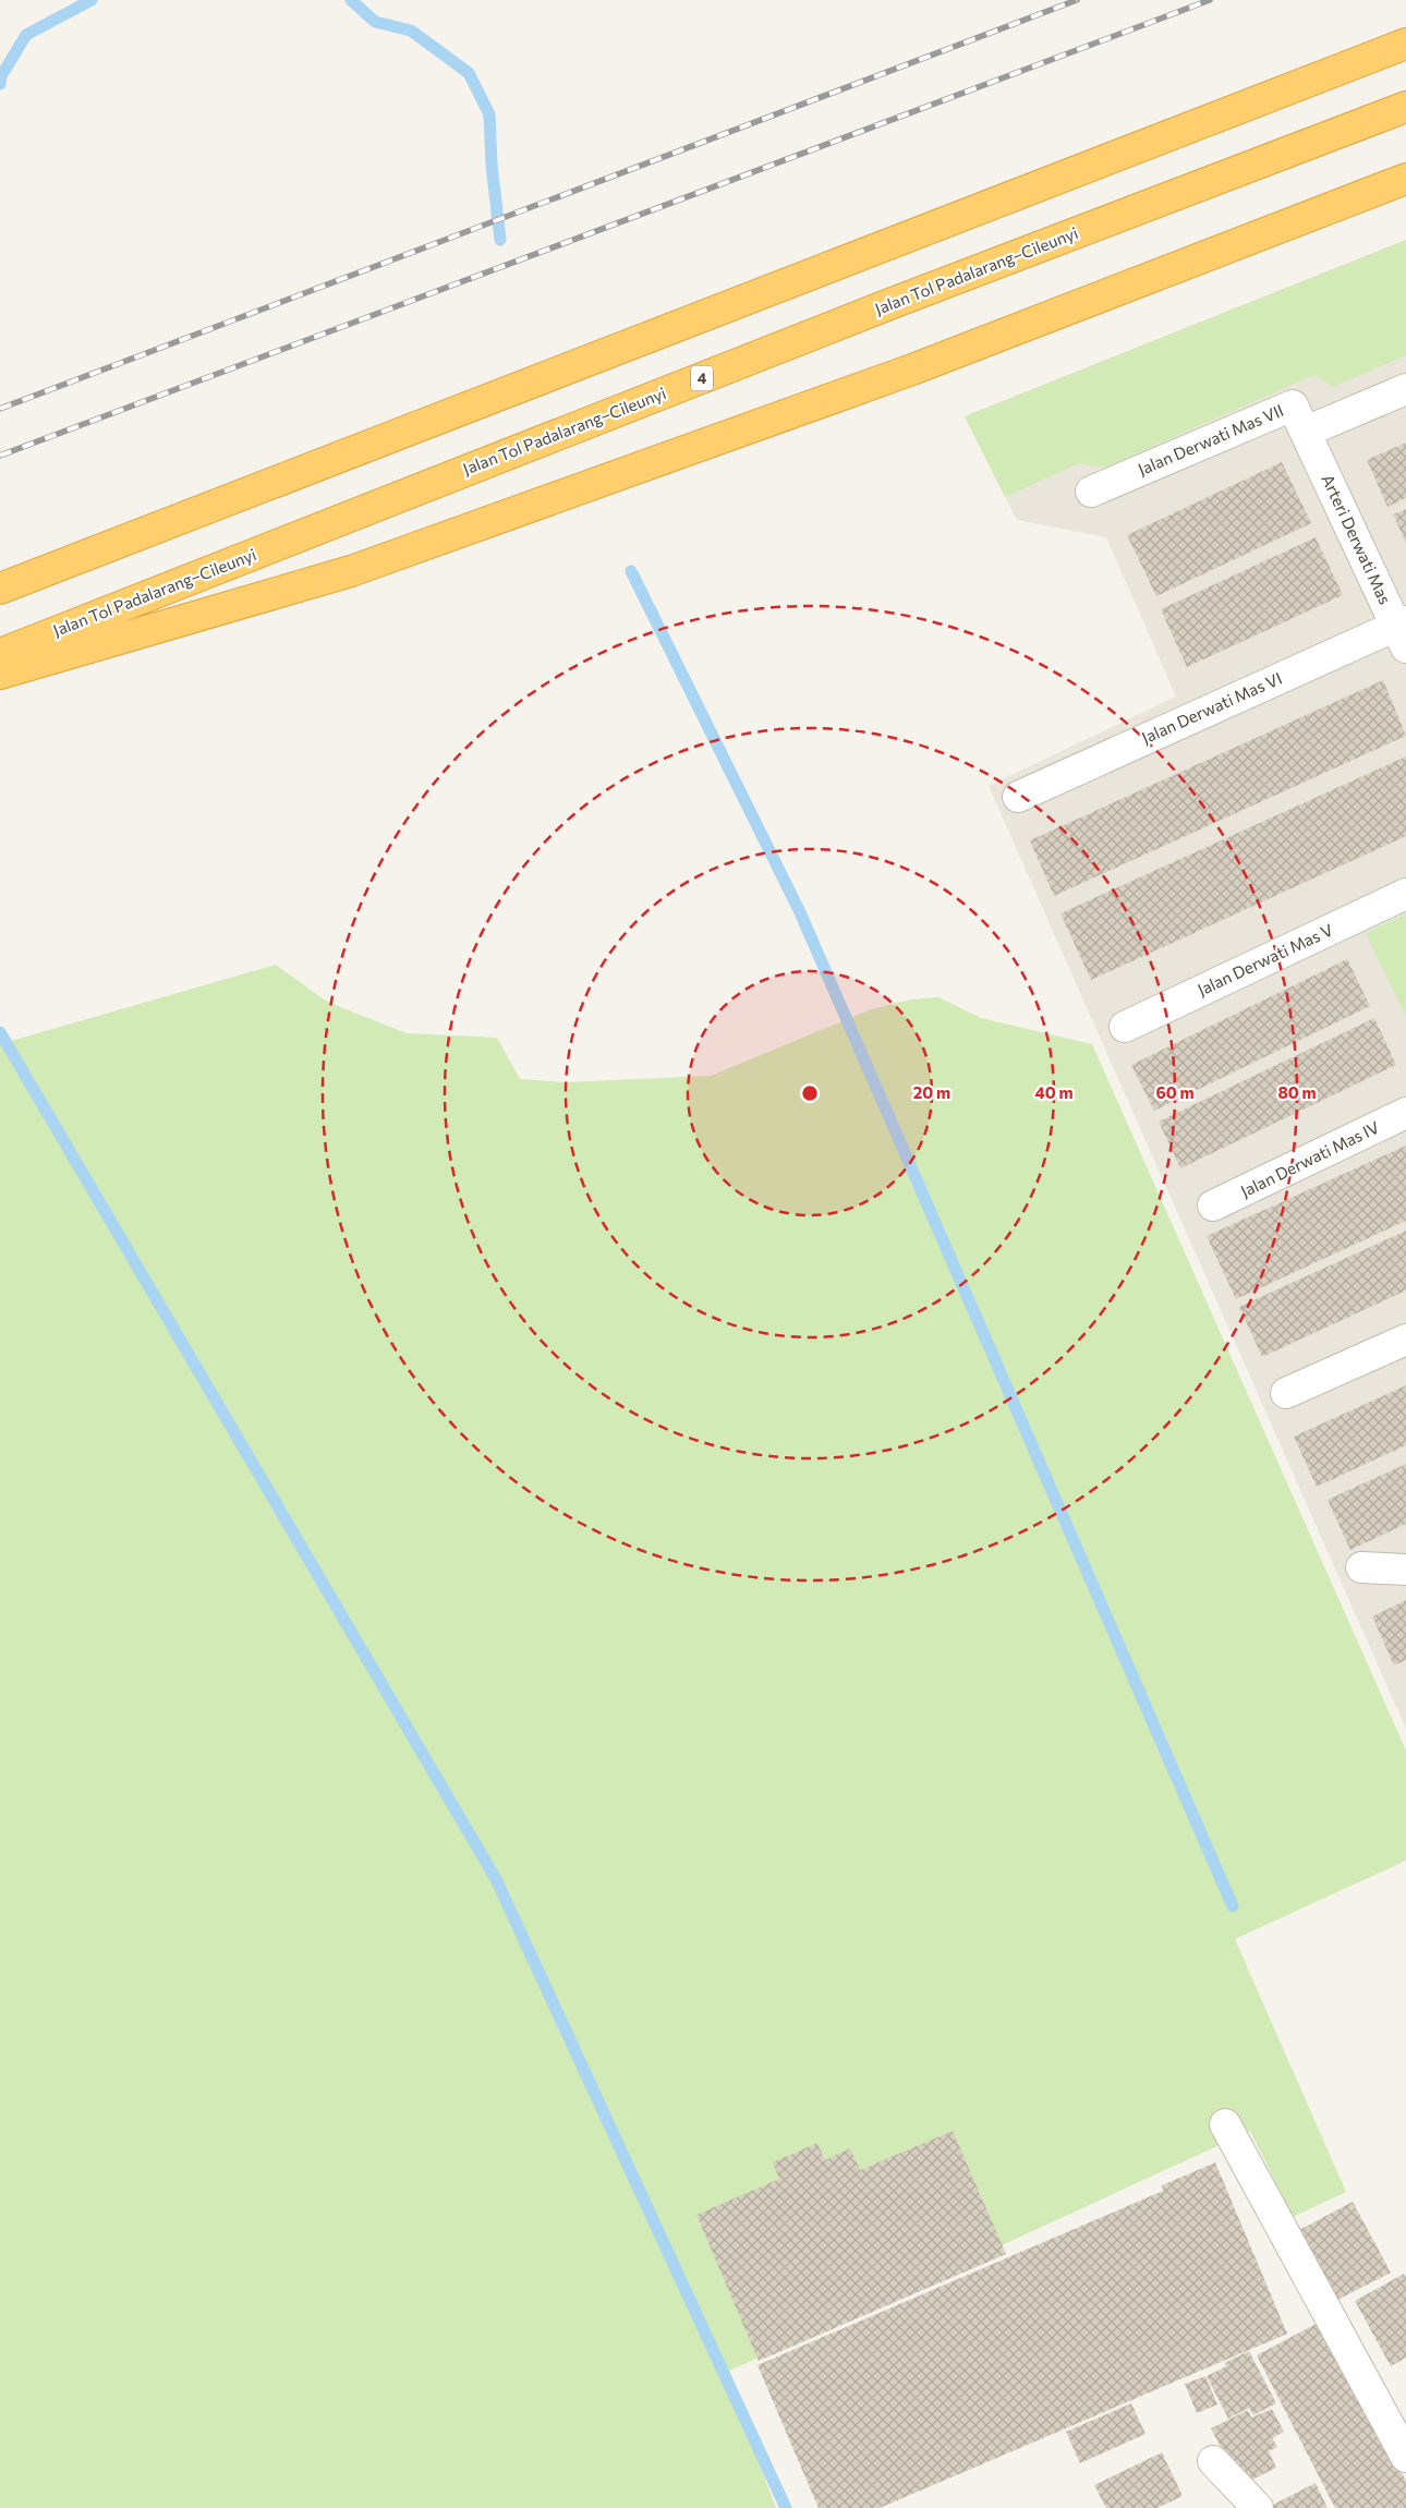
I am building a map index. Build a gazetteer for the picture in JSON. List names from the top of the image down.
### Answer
{
  "streets": {
    "highway": ["Jalan Tol Padalarang–Cileunyi", "4"],
    "street": [
      "Jalan Derwati Mas VII",
      "Arteri Derwati Mas",
      "Jalan Derwati Mas VI",
      "Jalan Derwati Mas V",
      "Jalan Derwati Mas IV"
    ]
  },
  "crossings": [
    ["Jalan Derwati Mas VII", "Arteri Derwati Mas"],
    ["Arteri Derwati Mas", "Jalan Derwati Mas VI"]
  ],
  "rings": [
    "20 m",
    "40 m",
    "60 m",
    "80 m"
  ]
}
